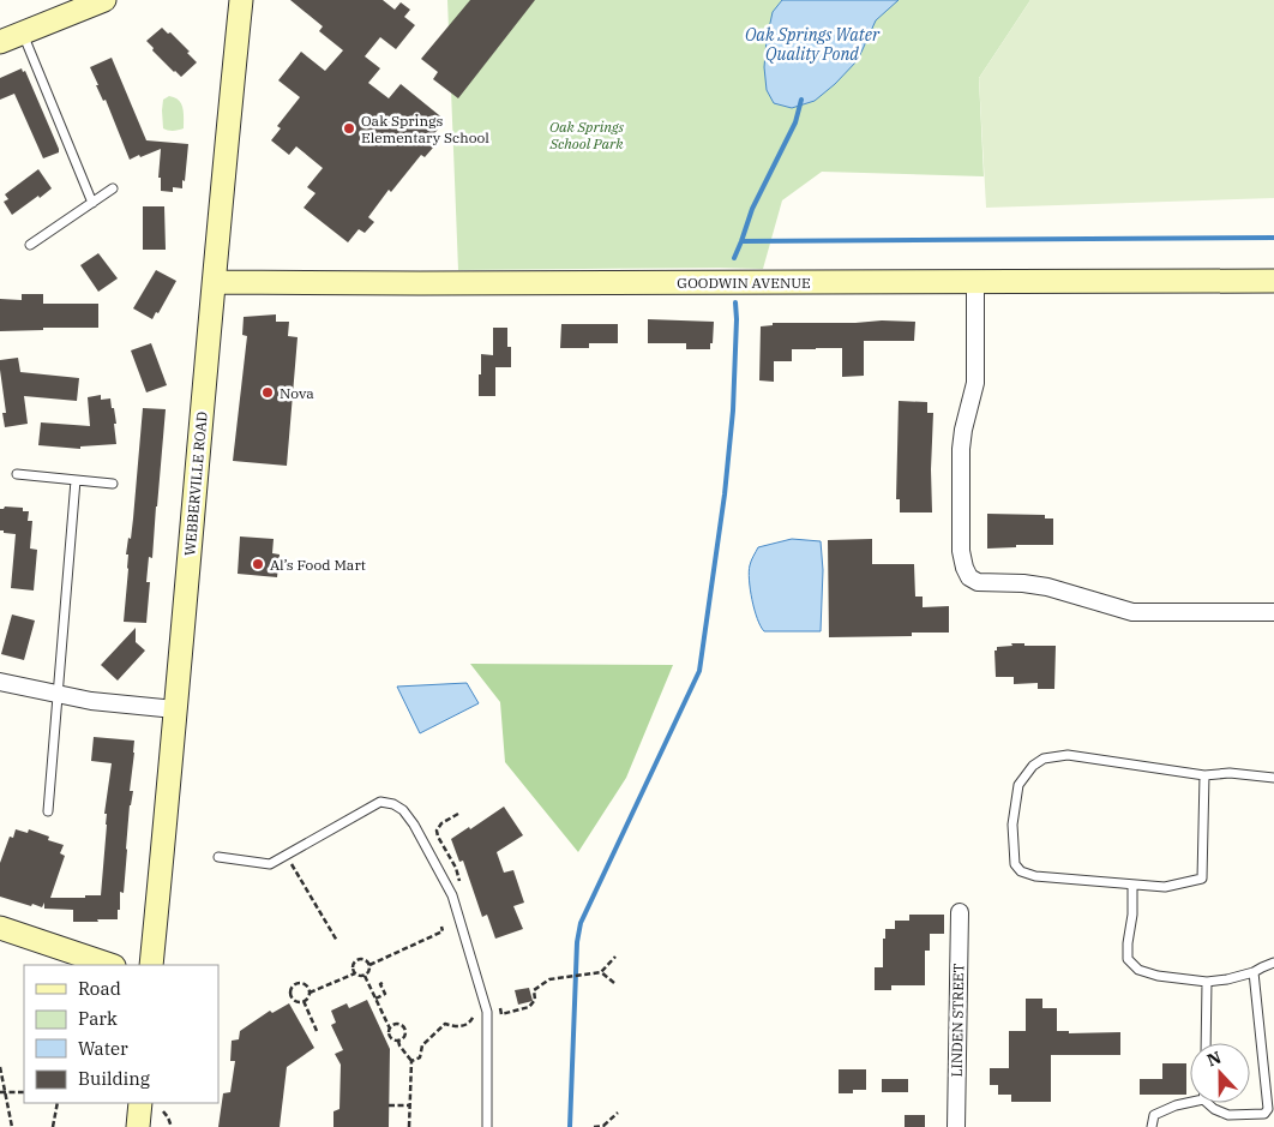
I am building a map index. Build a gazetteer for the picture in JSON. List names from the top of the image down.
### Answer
{
  "streets": {
    "street": ["GOODWIN AVENUE", "WEBBERVILLE ROAD", "LINDEN STREET"]
  },
  "crossings": [
    ["GOODWIN AVENUE", "WEBBERVILLE ROAD"]
  ],
  "water": ["Oak Springs Water Quality Pond"],
  "parks": ["Oak Springs School Park"],
  "places": ["Oak Springs Elementary School", "Nova", "Al’s Food Mart"],
  "legend": [
    "Road",
    "Park",
    "Water",
    "Building"
  ],
  "north": "top"
}
